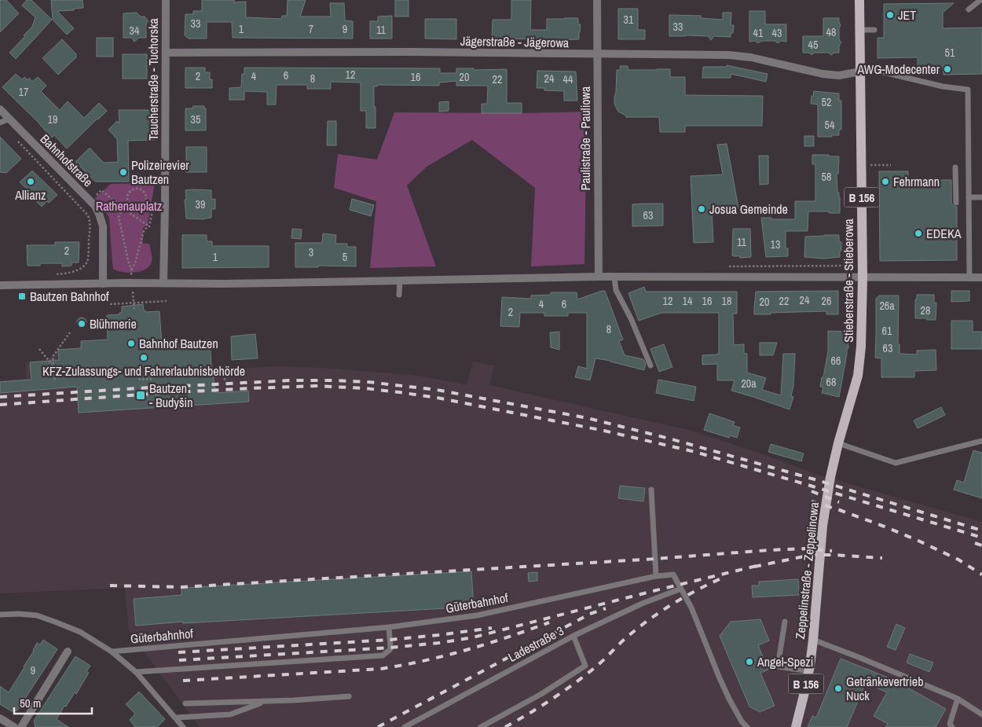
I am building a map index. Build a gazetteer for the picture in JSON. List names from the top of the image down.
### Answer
{
  "streets": {
    "main road": ["B 156", "Stieberstraße - Stieberowa", "Zeppelinstraße - Zeppelinowa"],
    "street": [
      "Jägerstraße - Jägerowa",
      "Taucherstraße - Tuchorska",
      "Paulistraße - Pauliowa",
      "Bahnhofstraße"
    ],
    "lane": ["Güterbahnhof", "Ladestraße 3"]
  },
  "crossings": [
    ["Jägerstraße - Jägerowa", "Taucherstraße - Tuchorska"],
    ["Jägerstraße - Jägerowa", "Paulistraße - Pauliowa"],
    ["Jägerstraße - Jägerowa", "Stieberstraße - Stieberowa"],
    ["Stieberstraße - Stieberowa", "Zeppelinstraße - Zeppelinowa"],
    ["Güterbahnhof", "Ladestraße 3"]
  ],
  "parks": ["Rathenauplatz"],
  "places": {
    "other": [
      "JET",
      "AWG-Modecenter",
      "Polizeirevier Bautzen",
      "Allianz",
      "Fehrmann",
      "Josua Gemeinde",
      "EDEKA",
      "Blühmerie",
      "Bahnhof Bautzen",
      "KFZ-Zulassungs- und Fahrerlaubnisbehörde",
      "Angel-Spezi",
      "Getränkevertrieb Nuck"
    ],
    "transit": ["Bautzen Bahnhof", "Bautzen - Budyšin"]
  },
  "house_numbers": [
    "31",
    "33",
    "33",
    "1",
    "7",
    "9",
    "11",
    "34",
    "48",
    "41",
    "43",
    "45",
    "51",
    "12",
    "6",
    "2",
    "4",
    "16",
    "20",
    "8",
    "24",
    "22",
    "44",
    "17",
    "52",
    "19",
    "35",
    "54",
    "58",
    "39",
    "63",
    "11",
    "13",
    "2",
    "3",
    "1",
    "5",
    "24",
    "12",
    "14",
    "16",
    "18",
    "22",
    "26",
    "20",
    "4",
    "6",
    "26a",
    "28",
    "2",
    "8",
    "61",
    "63",
    "66",
    "68",
    "20a",
    "9"
  ],
  "scale_bar": "50 m"
}
